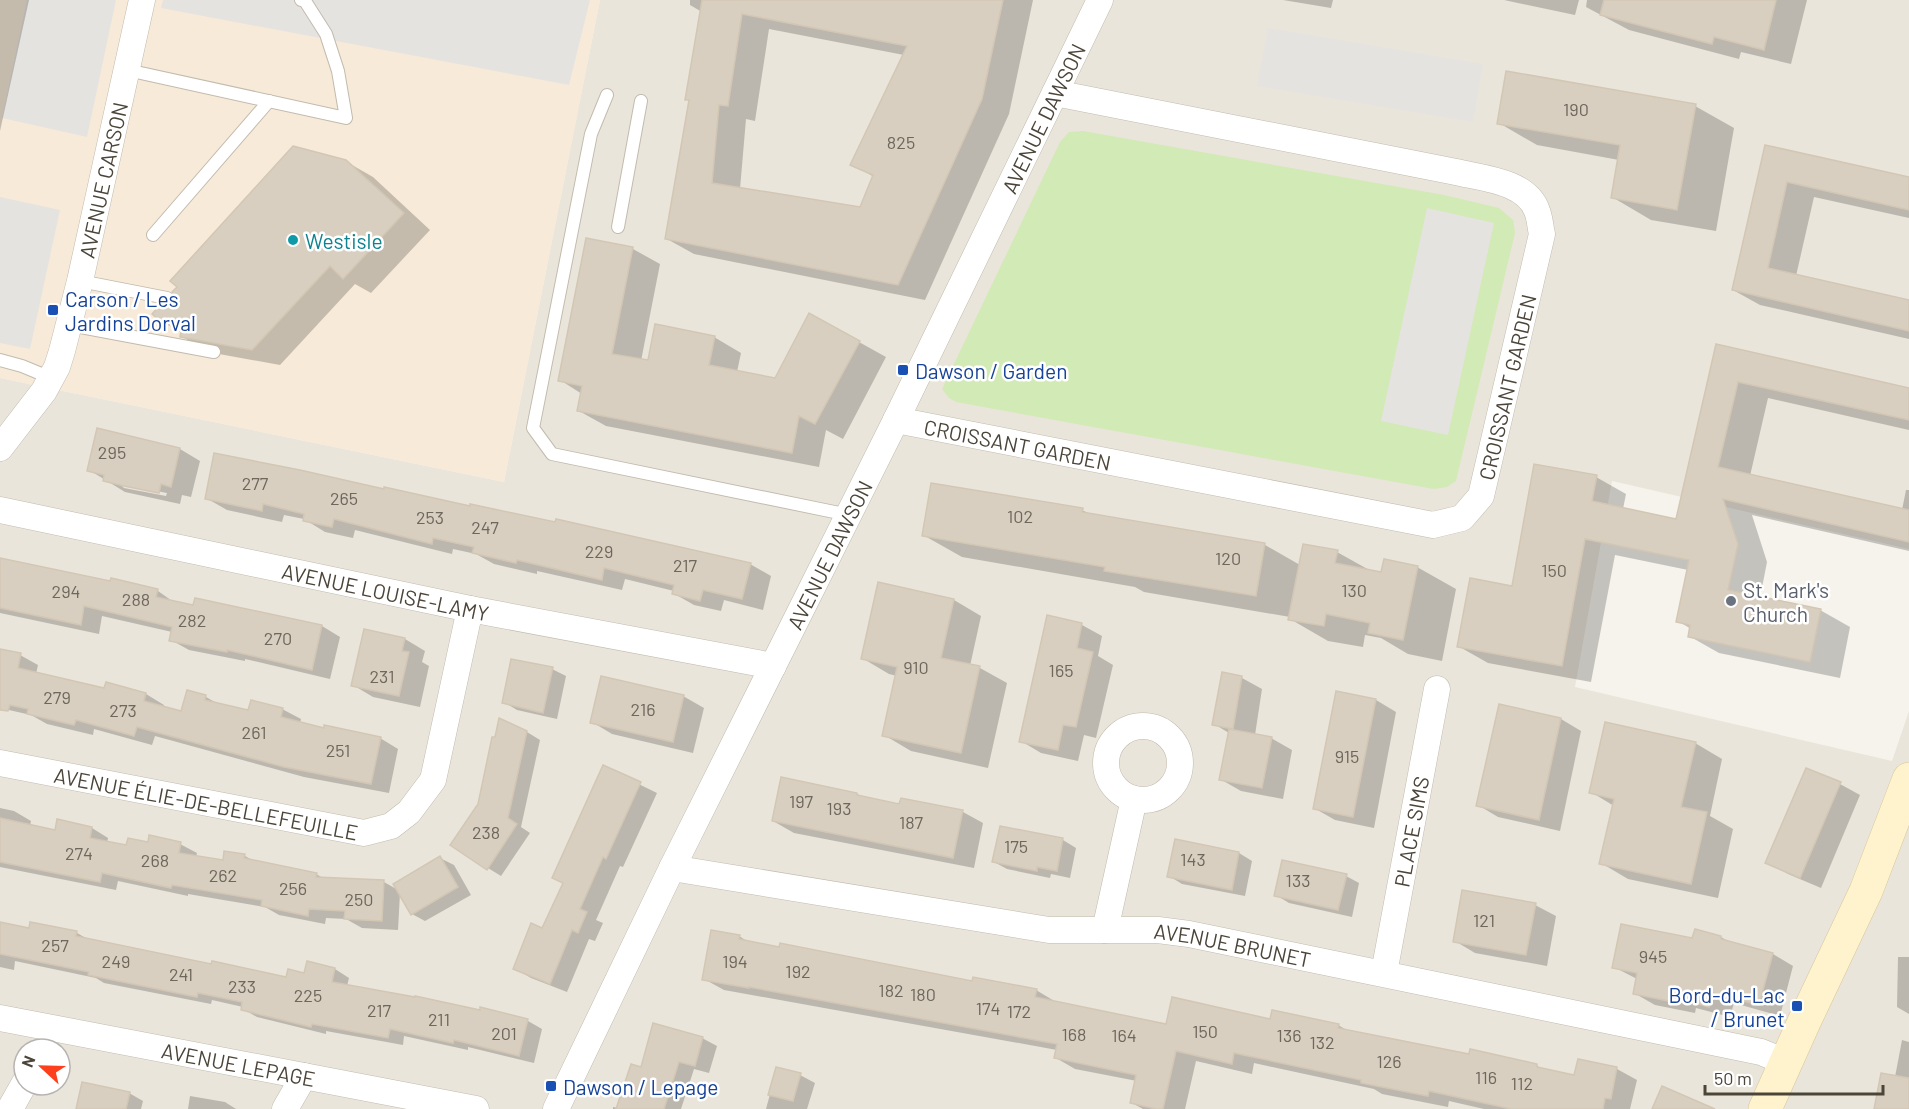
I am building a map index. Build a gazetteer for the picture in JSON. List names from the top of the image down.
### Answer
{
  "streets": {
    "street": [
      "AVENUE DAWSON",
      "AVENUE CARSON",
      "CROISSANT GARDEN",
      "AVENUE LOUISE-LAMY",
      "AVENUE ÉLIE-DE-BELLEFEUILLE",
      "PLACE SIMS",
      "AVENUE BRUNET",
      "AVENUE LEPAGE"
    ]
  },
  "crossings": [
    ["AVENUE DAWSON", "CROISSANT GARDEN"],
    ["AVENUE DAWSON", "AVENUE LOUISE-LAMY"],
    ["AVENUE DAWSON", "AVENUE BRUNET"],
    ["AVENUE LOUISE-LAMY", "AVENUE ÉLIE-DE-BELLEFEUILLE"],
    ["PLACE SIMS", "AVENUE BRUNET"]
  ],
  "places": {
    "other": ["Westisle", "St. Mark's Church"],
    "transit": [
      "Carson / Les Jardins Dorval",
      "Dawson / Garden",
      "Bord-du-Lac / Brunet",
      "Dawson / Lepage"
    ]
  },
  "house_numbers": [
    "190",
    "825",
    "295",
    "277",
    "265",
    "102",
    "253",
    "247",
    "229",
    "120",
    "217",
    "150",
    "130",
    "294",
    "288",
    "282",
    "270",
    "910",
    "165",
    "231",
    "279",
    "216",
    "273",
    "261",
    "251",
    "915",
    "197",
    "193",
    "187",
    "238",
    "175",
    "274",
    "143",
    "268",
    "262",
    "133",
    "256",
    "250",
    "121",
    "257",
    "945",
    "249",
    "194",
    "192",
    "241",
    "233",
    "182",
    "180",
    "225",
    "174",
    "217",
    "172",
    "211",
    "150",
    "201",
    "168",
    "164",
    "136",
    "132",
    "126",
    "116",
    "112"
  ],
  "scale_bar": "50 m",
  "north": "left"
}
